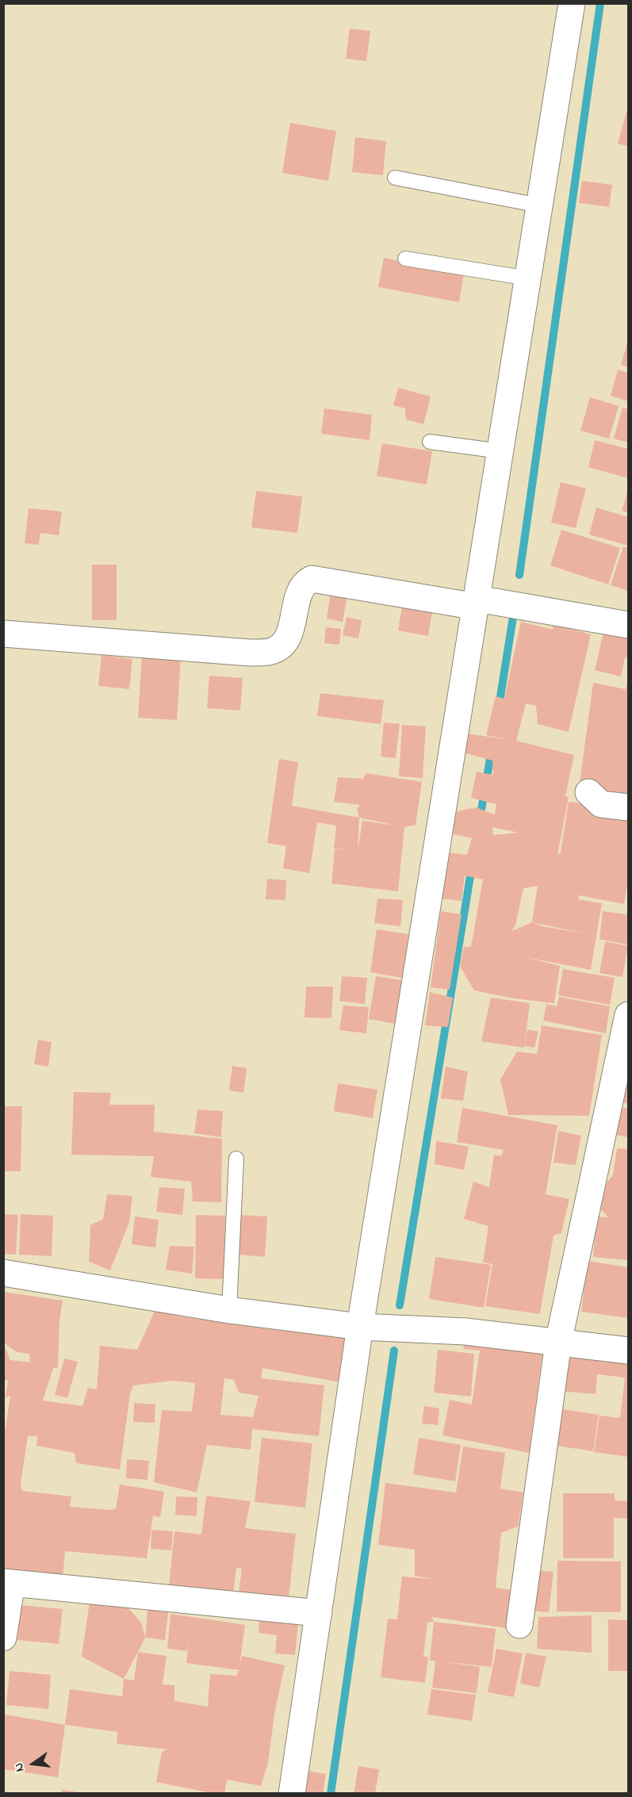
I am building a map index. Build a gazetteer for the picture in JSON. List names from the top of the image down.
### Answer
{
  "north": "left"
}
